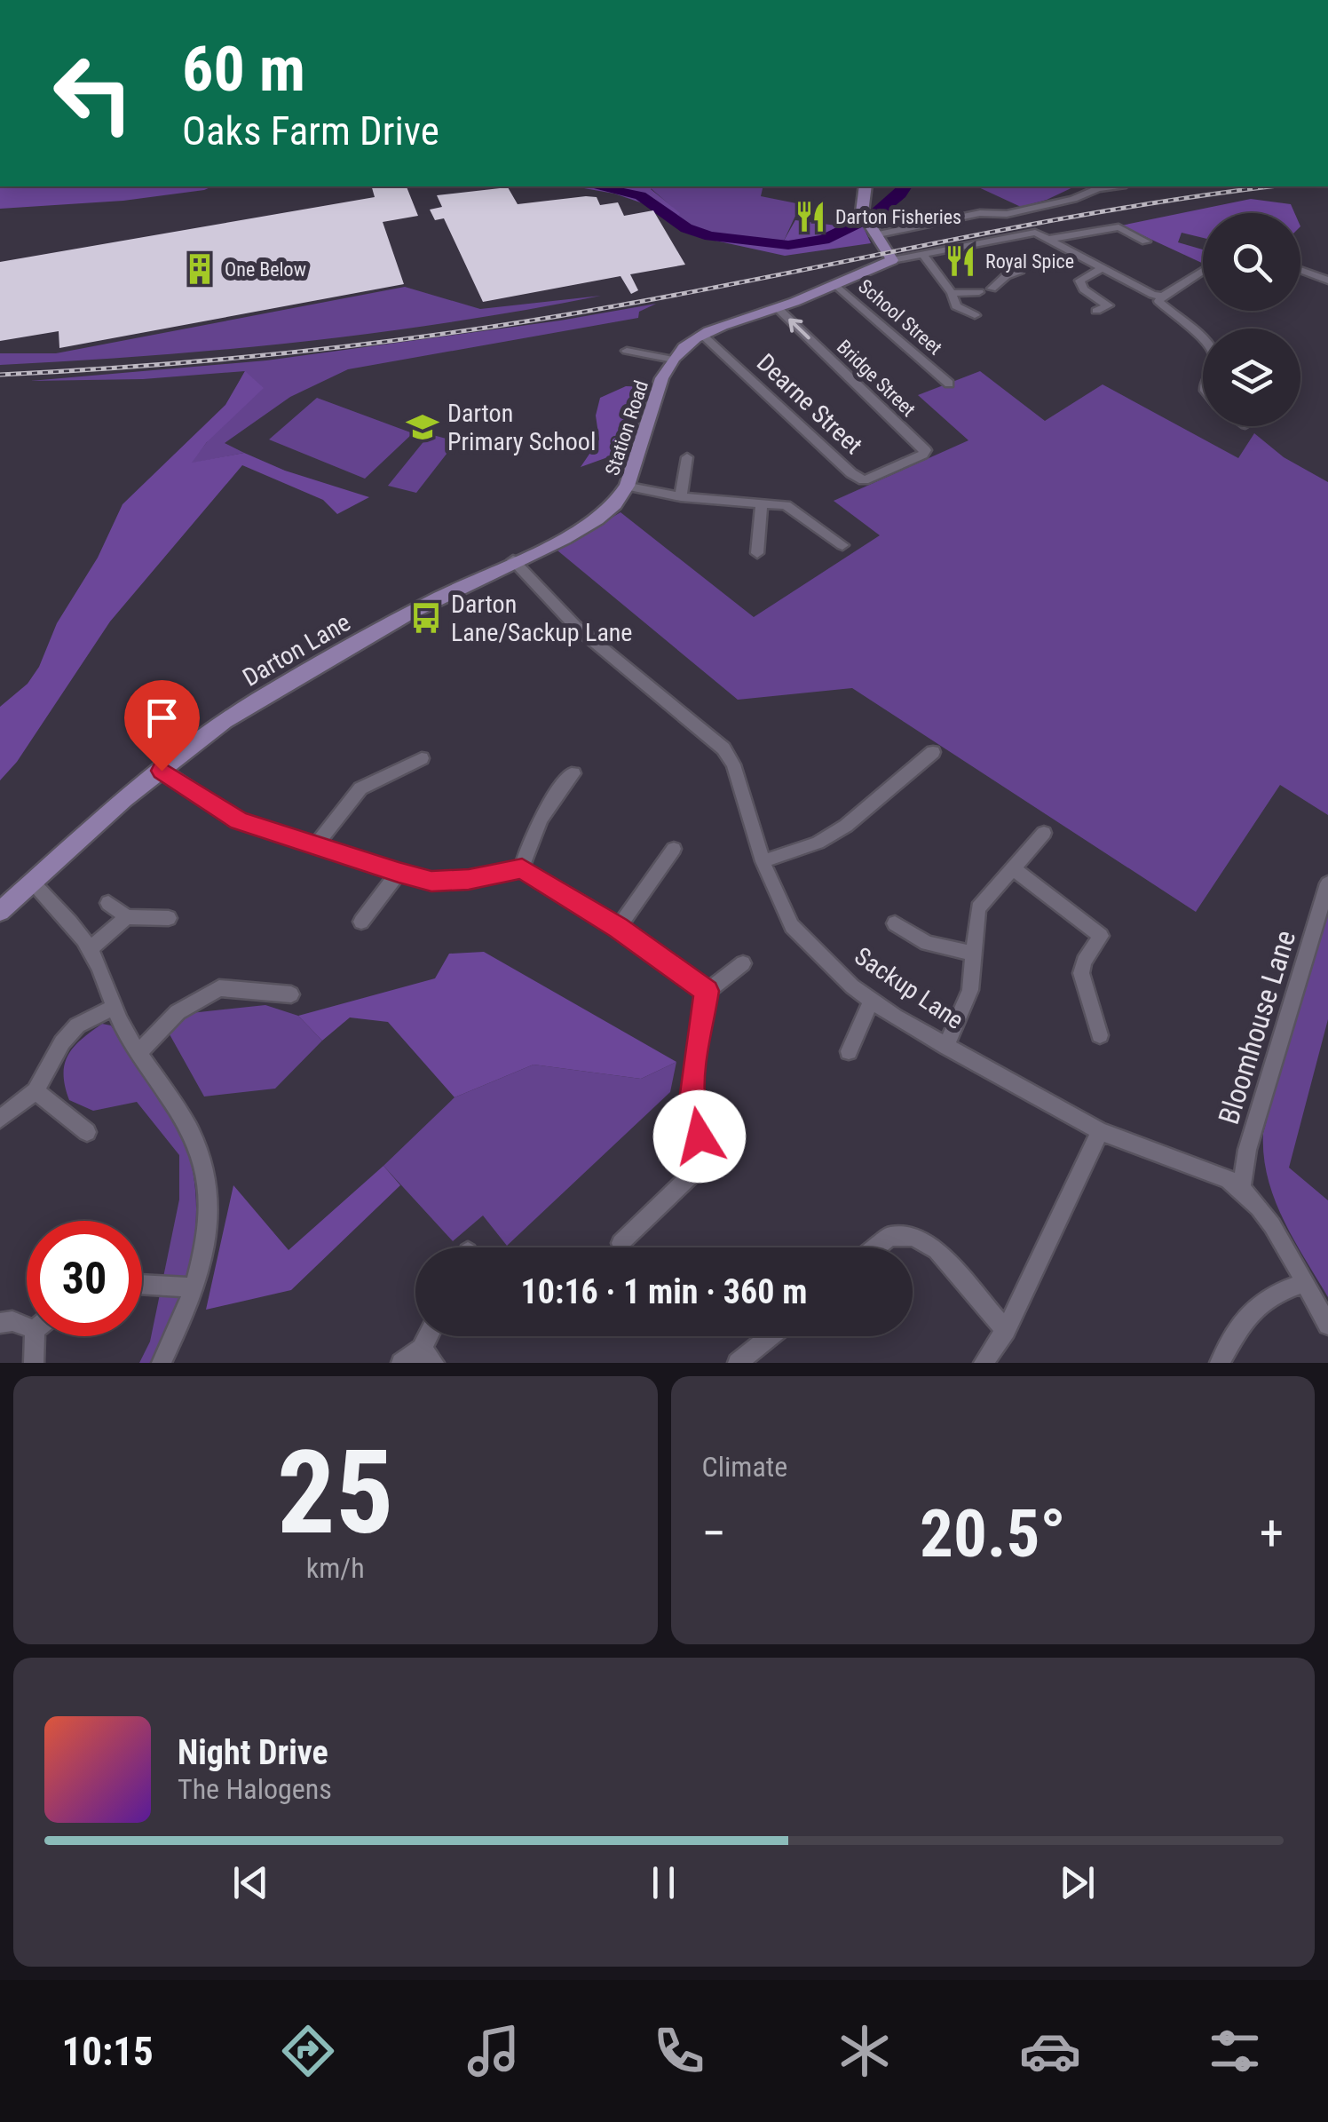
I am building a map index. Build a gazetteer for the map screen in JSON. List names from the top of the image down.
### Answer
{
  "streets": {
    "main road": ["Station Road", "Darton Lane"],
    "street": [
      "School Street",
      "Bridge Street",
      "Dearne Street",
      "Sackup Lane",
      "Bloomhouse Lane"
    ]
  },
  "crossings": [
    ["School Street", "Station Road"],
    ["Bridge Street", "Dearne Street"],
    ["Bridge Street", "Station Road"],
    ["Dearne Street", "Station Road"],
    ["Station Road", "Darton Lane"],
    ["Station Road", "Sackup Lane"],
    ["Darton Lane", "Sackup Lane"],
    ["Sackup Lane", "Bloomhouse Lane"]
  ],
  "one_way": ["Bridge Street"],
  "places": {
    "restaurant": ["Darton Fisheries", "Royal Spice"],
    "building": ["One Below"],
    "school or university": ["Darton Primary School"],
    "bus stop": ["Darton Lane/Sackup Lane"]
  },
  "page": {
    "turn": ["60 m", "Oaks Farm Drive"],
    "limit": "30",
    "trip": "10:16 · 1 min · 360 m",
    "tile": [
      ["25", "km/h"],
      "Climate"
    ],
    "heat": ["−", "20.5°", "+"],
    "song": ["Night Drive", "The Halogens"],
    "tabs": "10:15"
  }
}
